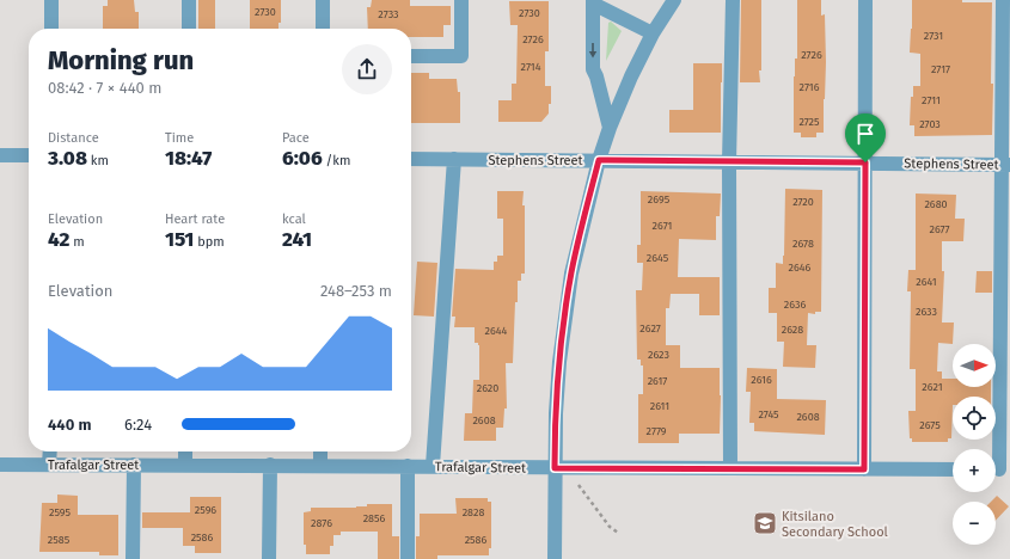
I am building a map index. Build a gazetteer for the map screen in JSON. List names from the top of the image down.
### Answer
{
  "streets": {
    "street": ["Stephens Street", "Trafalgar Street"]
  },
  "places": {
    "school or university": ["Kitsilano Secondary School"]
  },
  "house_numbers": [
    "2730",
    "2730",
    "2733",
    "2731",
    "2726",
    "2726",
    "2714",
    "2717",
    "2716",
    "2711",
    "2725",
    "2703",
    "2695",
    "2720",
    "2680",
    "2671",
    "2677",
    "2678",
    "2645",
    "2646",
    "2641",
    "2636",
    "2633",
    "2627",
    "2628",
    "2644",
    "2623",
    "2616",
    "2617",
    "2621",
    "2620",
    "2611",
    "2745",
    "2608",
    "2608",
    "2675",
    "2779",
    "2596",
    "2595",
    "2828",
    "2856",
    "2876",
    "2586",
    "2585",
    "2586"
  ],
  "north": "right",
  "page": {
    "heading": ["Morning run", "08:42 · 7 × 440 m"],
    "stats": [
      ["Distance", "3.08 km"],
      ["Time", "18:47"],
      ["Pace", "6:06 /km"],
      ["Elevation", "42 m"],
      ["Heart rate", "151 bpm"],
      ["kcal", "241"]
    ],
    "chart": ["Elevation", "248–253 m"],
    "map_buttons": ["+", "−"],
    "list": [
      {
        "name": "440 m",
        "note": "6:24"
      }
    ]
  }
}
